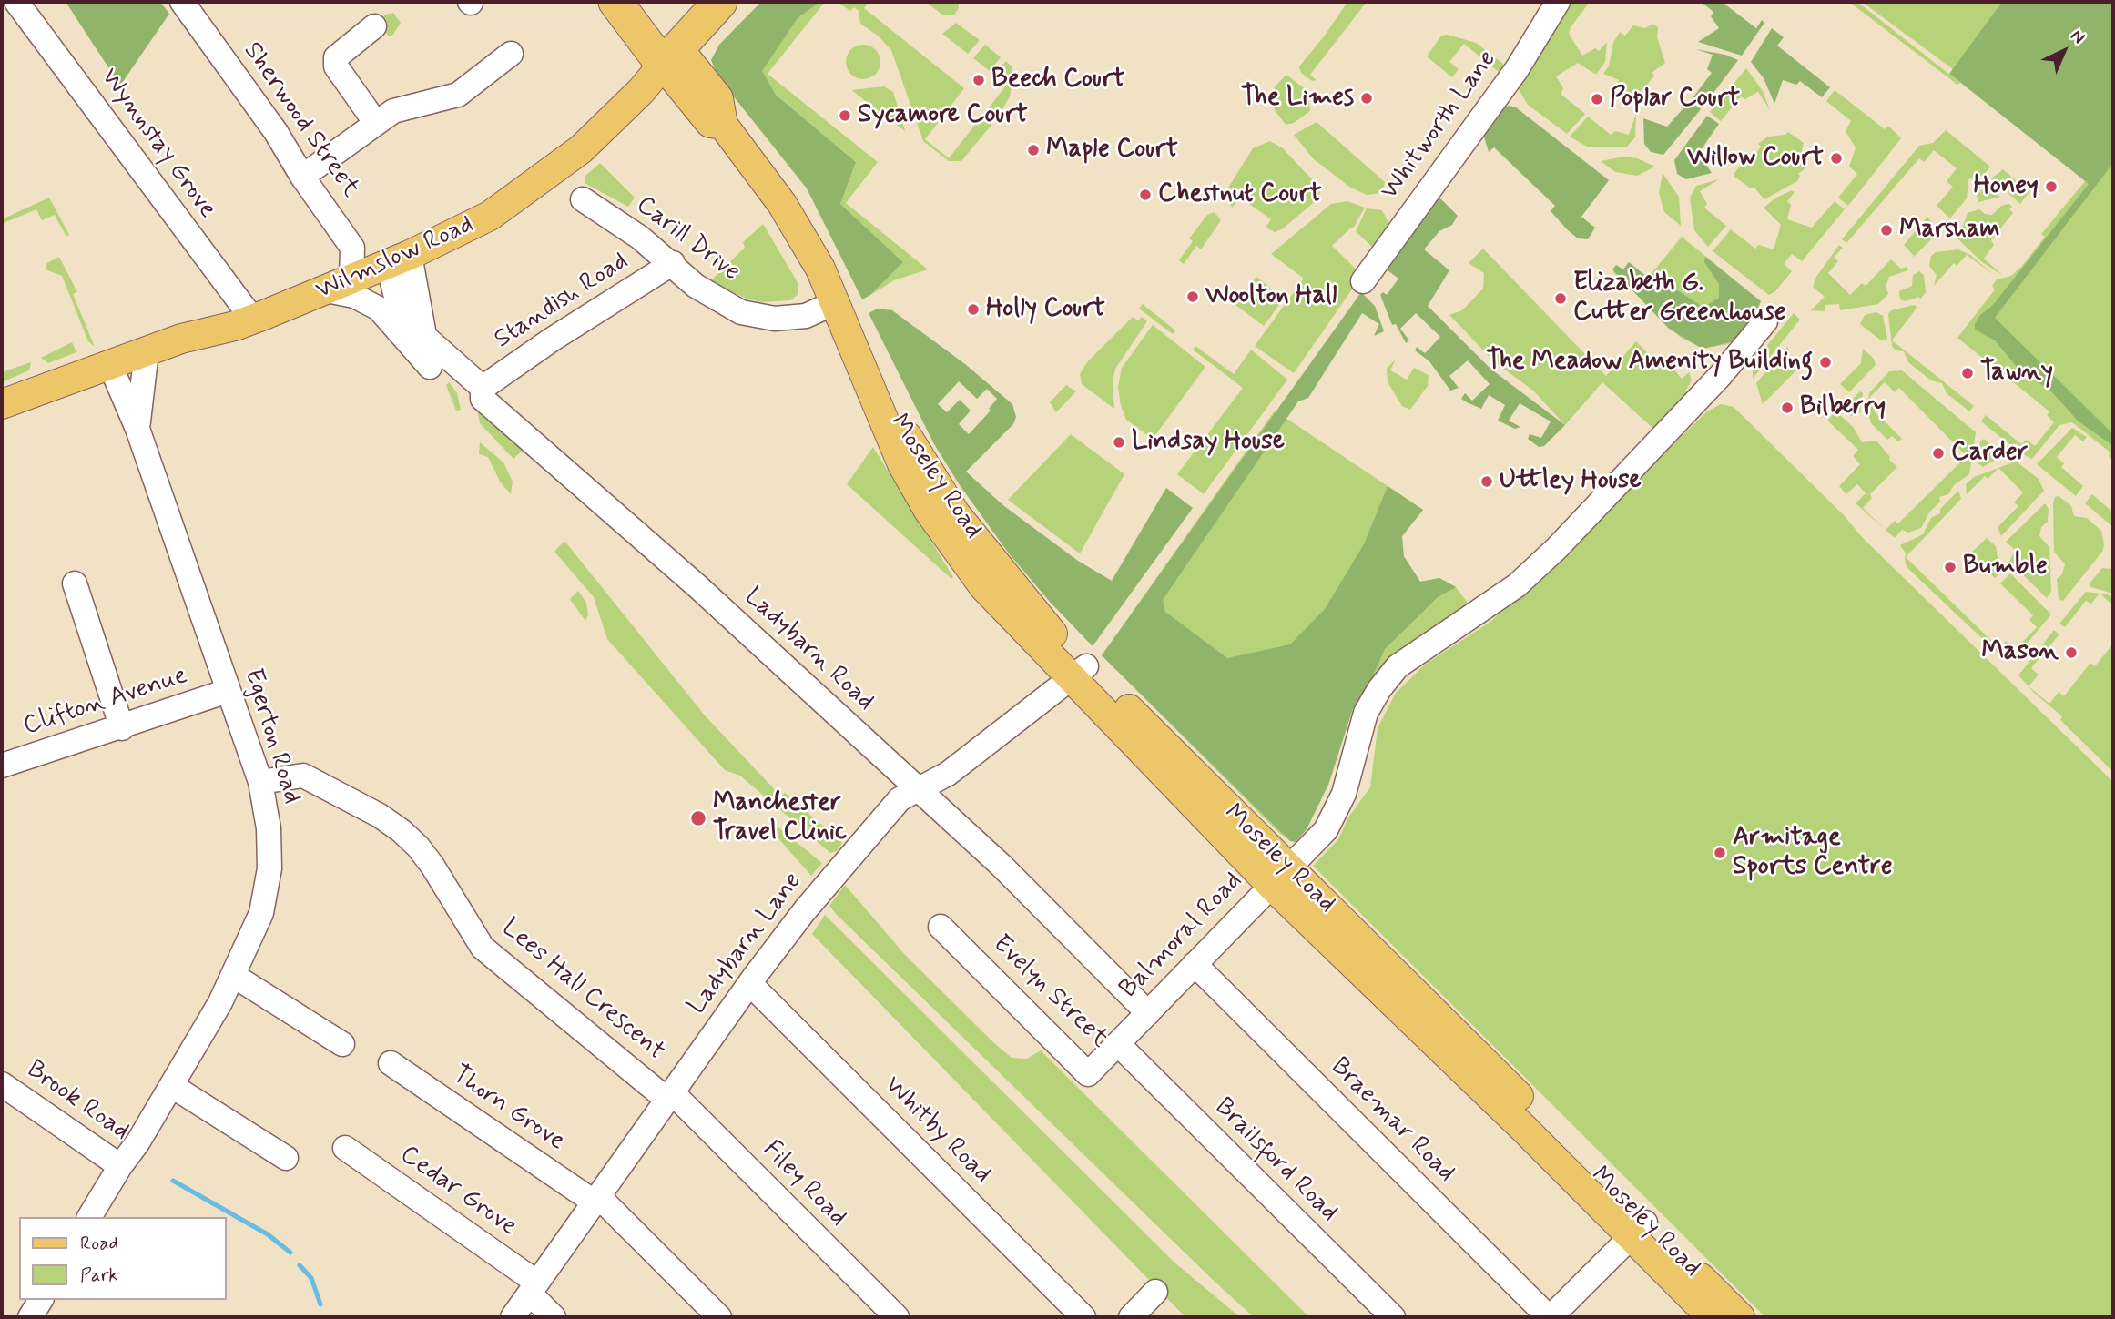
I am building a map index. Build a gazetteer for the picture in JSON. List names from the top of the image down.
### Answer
{
  "streets": {
    "highway": ["Wilmslow Road"],
    "main road": ["Moseley Road"],
    "street": [
      "Sherwood Street",
      "Whitworth Lane",
      "Wynnstay Grove",
      "Carill Drive",
      "Standish Road",
      "Ladybarn Road",
      "Clifton Avenue",
      "Egerton Road",
      "Balmoral Road",
      "Ladybarn Lane",
      "Lees Hall Crescent",
      "Evelyn Street",
      "Brook Road",
      "Thorn Grove",
      "Braemar Road",
      "Whitby Road",
      "Brailsford Road",
      "Filey Road",
      "Cedar Grove"
    ]
  },
  "crossings": [
    ["Sherwood Street", "Wilmslow Road"],
    ["Wynnstay Grove", "Wilmslow Road"],
    ["Carill Drive", "Standish Road"],
    ["Carill Drive", "Moseley Road"],
    ["Wilmslow Road", "Moseley Road"],
    ["Wilmslow Road", "Egerton Road"],
    ["Standish Road", "Ladybarn Road"],
    ["Moseley Road", "Balmoral Road"],
    ["Moseley Road", "Ladybarn Lane"],
    ["Ladybarn Road", "Balmoral Road"],
    ["Ladybarn Road", "Ladybarn Lane"],
    ["Clifton Avenue", "Egerton Road"],
    ["Egerton Road", "Lees Hall Crescent"],
    ["Egerton Road", "Brook Road"],
    ["Balmoral Road", "Evelyn Street"],
    ["Balmoral Road", "Braemar Road"],
    ["Balmoral Road", "Brailsford Road"],
    ["Ladybarn Lane", "Lees Hall Crescent"],
    ["Ladybarn Lane", "Thorn Grove"],
    ["Ladybarn Lane", "Whitby Road"],
    ["Ladybarn Lane", "Filey Road"],
    ["Ladybarn Lane", "Cedar Grove"],
    ["Lees Hall Crescent", "Filey Road"],
    ["Evelyn Street", "Brailsford Road"]
  ],
  "places": [
    "Beech Court",
    "The Limes",
    "Poplar Court",
    "Sycamore Court",
    "Maple Court",
    "Willow Court",
    "Honey",
    "Chestnut Court",
    "Marsham",
    "Woolton Hall",
    "Elizabeth G. Cutter Greenhouse",
    "Holly Court",
    "The Meadow Amenity Building",
    "Tawny",
    "Bilberry",
    "Lindsay House",
    "Carder",
    "Uttley House",
    "Bumble",
    "Mason",
    "Manchester Travel Clinic",
    "Armitage Sports Centre"
  ],
  "legend": ["Road", "Park"],
  "north": "top right"
}
